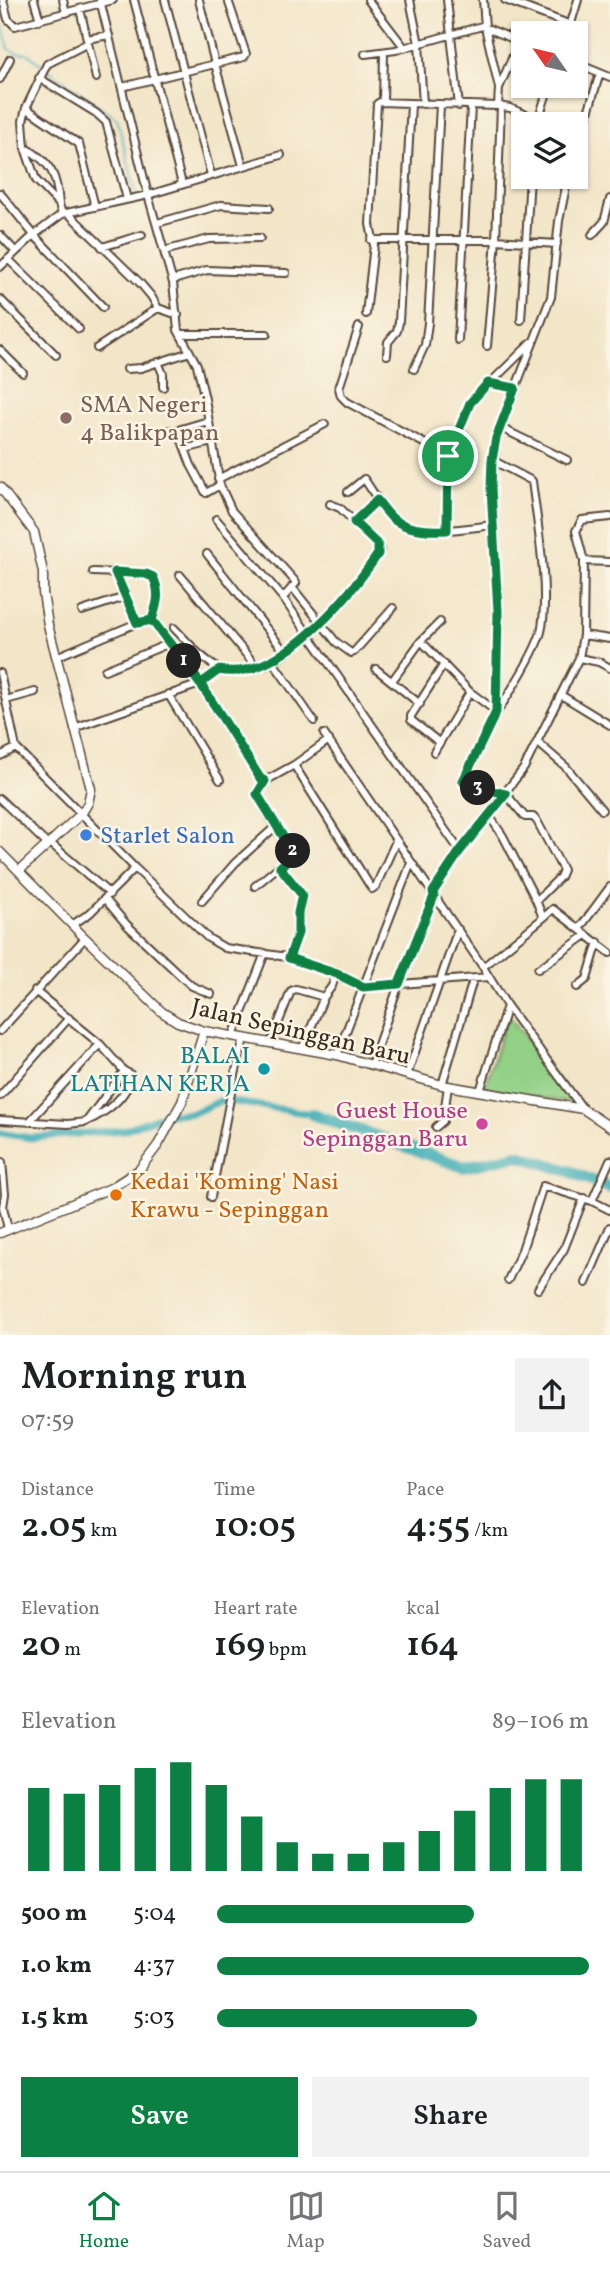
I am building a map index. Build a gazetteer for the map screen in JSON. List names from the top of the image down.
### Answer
{
  "streets": {
    "street": ["Jalan Sepinggan Baru"]
  },
  "places": [
    "SMA Negeri 4 Balikpapan",
    "Starlet Salon",
    "BALAI LATIHAN KERJA",
    "Guest House Sepinggan Baru",
    "Kedai 'Koming' Nasi Krawu - Sepinggan"
  ],
  "north": "top left",
  "page": {
    "pins": ["1", "3", "2"],
    "heading": ["Morning run", "07:59"],
    "stats": [
      ["Distance", "2.05 km"],
      ["Time", "10:05"],
      ["Pace", "4:55 /km"],
      ["Elevation", "20 m"],
      ["Heart rate", "169 bpm"],
      ["kcal", "164"]
    ],
    "chart": ["Elevation", "89–106 m"],
    "list": [
      {
        "name": "500 m",
        "note": "5:04"
      },
      {
        "name": "1.0 km",
        "note": "4:37"
      },
      {
        "name": "1.5 km",
        "note": "5:03"
      }
    ],
    "buttons": ["Save", "Share"],
    "tabs": ["Home", "Map", "Saved"]
  }
}
